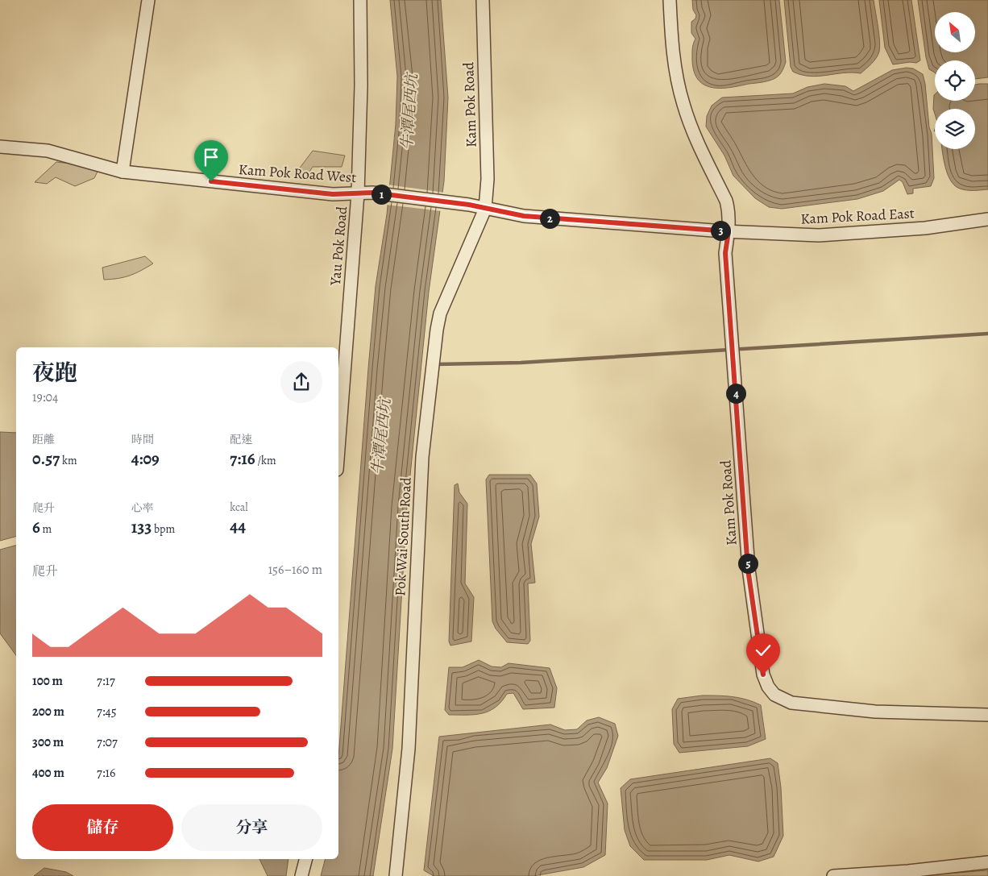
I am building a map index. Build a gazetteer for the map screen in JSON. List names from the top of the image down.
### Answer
{
  "streets": {
    "street": [
      "Kam Pok Road",
      "Kam Pok Road West",
      "Kam Pok Road East",
      "Yau Pok Road",
      "Pok Wai South Road"
    ]
  },
  "crossings": [
    ["Kam Pok Road", "Kam Pok Road West"],
    ["Kam Pok Road", "Kam Pok Road East"],
    ["Kam Pok Road", "Pok Wai South Road"],
    ["Kam Pok Road West", "Yau Pok Road"],
    ["Kam Pok Road West", "Pok Wai South Road"]
  ],
  "water": ["牛潭尾西坑"],
  "north": "top left",
  "page": {
    "pins": [
      "1",
      "2",
      "3",
      "4",
      "5"
    ],
    "heading": ["夜跑", "19:04"],
    "stats": [
      ["距離", "0.57 km"],
      ["時間", "4:09"],
      ["配速", "7:16 /km"],
      ["爬升", "6 m"],
      ["心率", "133 bpm"],
      ["kcal", "44"]
    ],
    "chart": ["爬升", "156–160 m"],
    "list": [
      {
        "name": "100 m",
        "note": "7:17"
      },
      {
        "name": "200 m",
        "note": "7:45"
      },
      {
        "name": "300 m",
        "note": "7:07"
      },
      {
        "name": "400 m",
        "note": "7:16"
      }
    ],
    "buttons": ["儲存", "分享"]
  }
}
